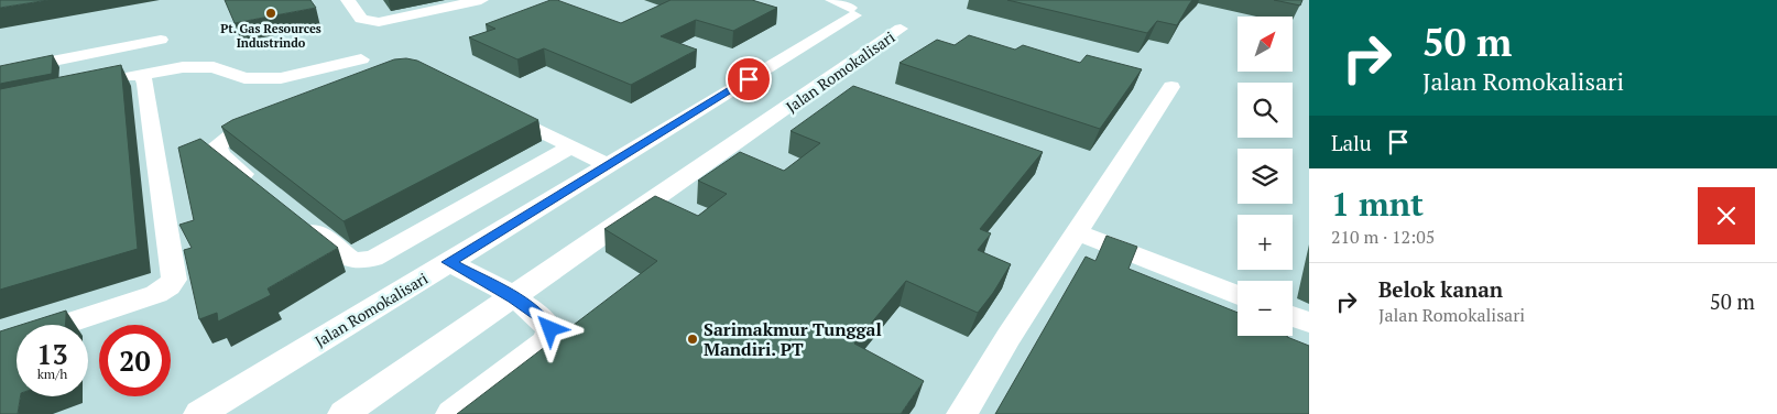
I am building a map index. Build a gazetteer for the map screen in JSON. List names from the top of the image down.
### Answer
{
  "streets": {
    "lane": ["Jalan Romokalisari"]
  },
  "places": ["Pt. Gas Resources Industrindo", "Sarimakmur Tunggal Mandiri. PT"],
  "north": "top right",
  "page": {
    "turn": ["50 m", "Jalan Romokalisari"],
    "map_buttons": ["+", "−"],
    "then": "Lalu",
    "heading": ["1 mnt", "210 m · 12:05"],
    "list": [
      {
        "name": "Belok kanan",
        "note": "Jalan Romokalisari",
        "value": "50 m"
      }
    ],
    "speed": "13 km/h",
    "limit": "20"
  }
}
